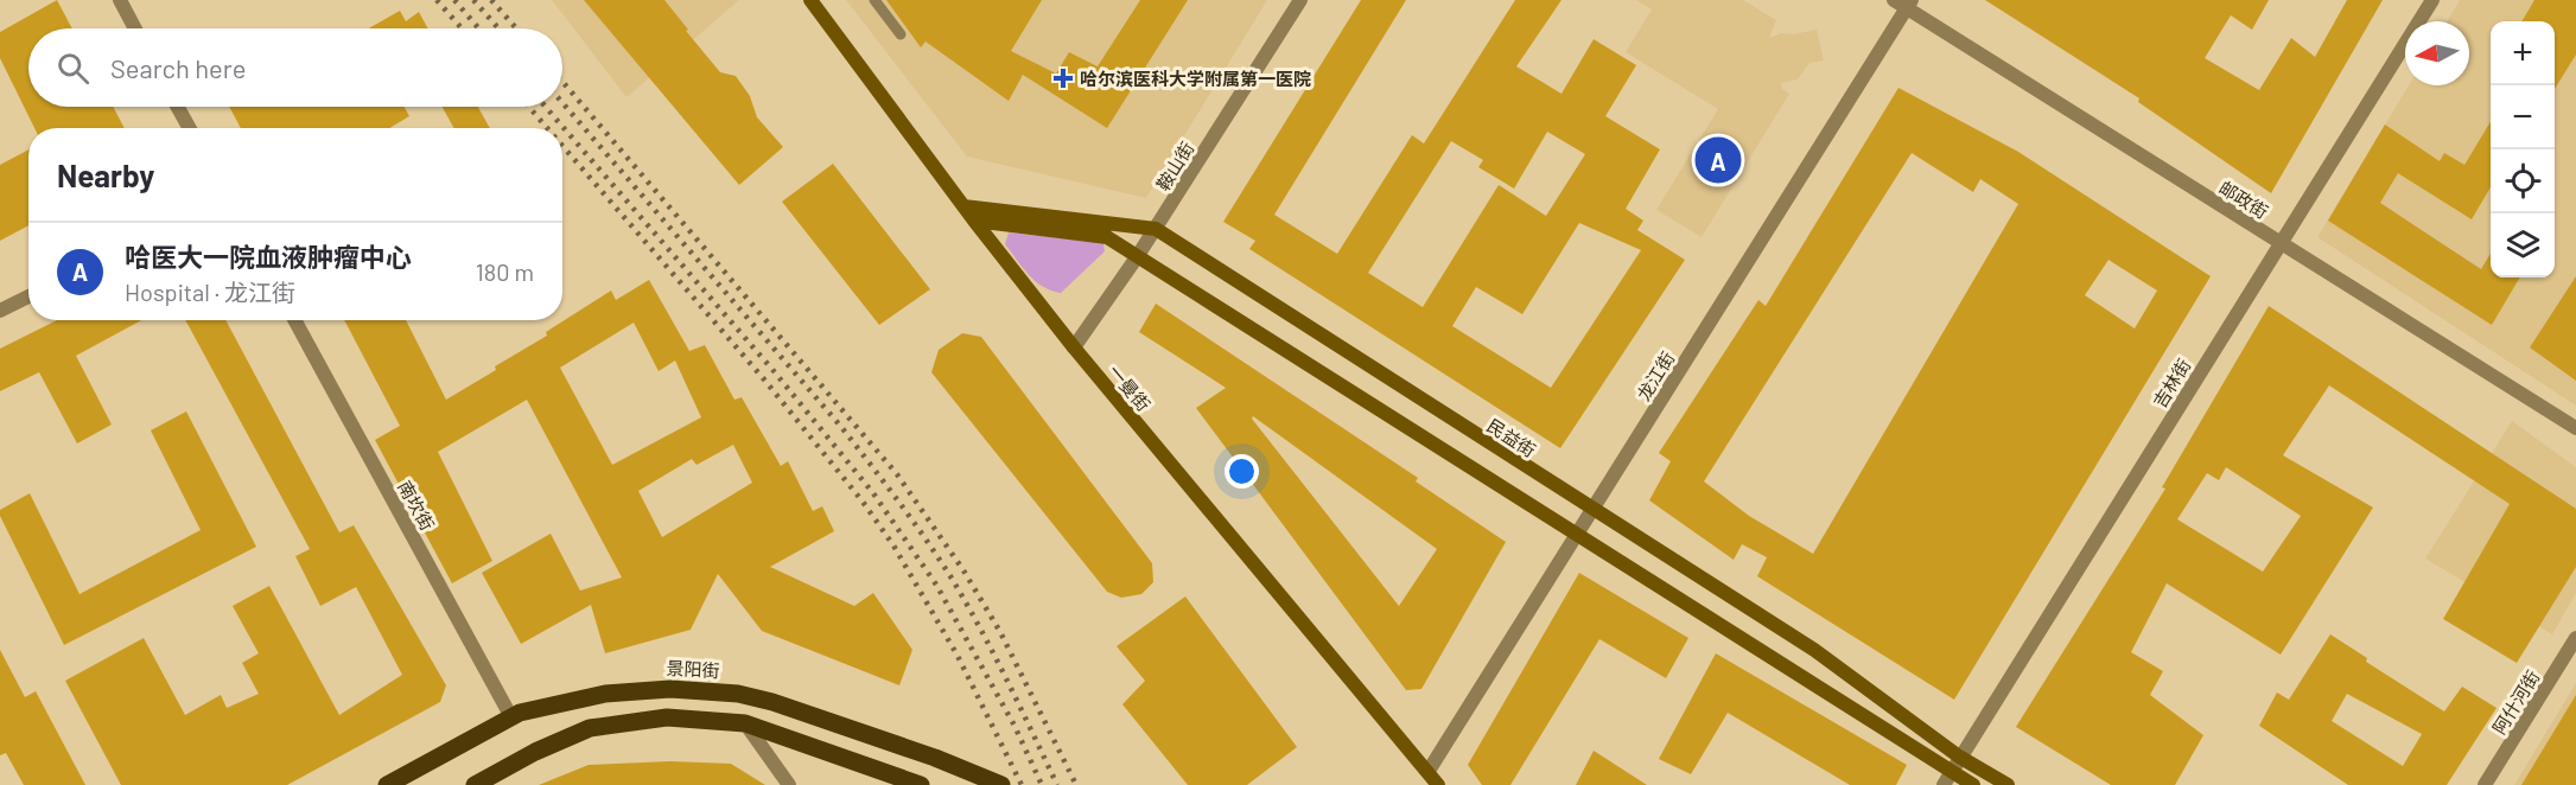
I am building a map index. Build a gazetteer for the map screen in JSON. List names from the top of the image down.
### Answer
{
  "streets": {
    "main road": ["一曼街", "民益街", "景阳街"],
    "street": [
      "鞍山街",
      "邮政街",
      "龙江街",
      "吉林街",
      "南坎街",
      "阿什河街"
    ]
  },
  "crossings": [
    ["鞍山街", "一曼街"],
    ["鞍山街", "民益街"],
    ["邮政街", "龙江街"],
    ["邮政街", "吉林街"],
    ["龙江街", "一曼街"],
    ["龙江街", "民益街"],
    ["吉林街", "民益街"],
    ["一曼街", "民益街"],
    ["南坎街", "景阳街"]
  ],
  "places": {
    "health": ["哈尔滨医科大学附属第一医院"]
  },
  "north": "left",
  "page": {
    "map_buttons": ["+", "−"],
    "search": "Search here",
    "heading": "Nearby",
    "pins": "A",
    "list": [
      {
        "mark": "A",
        "name": "哈医大一院血液肿瘤中心",
        "note": "Hospital · 龙江街",
        "value": "180 m"
      }
    ]
  }
}
